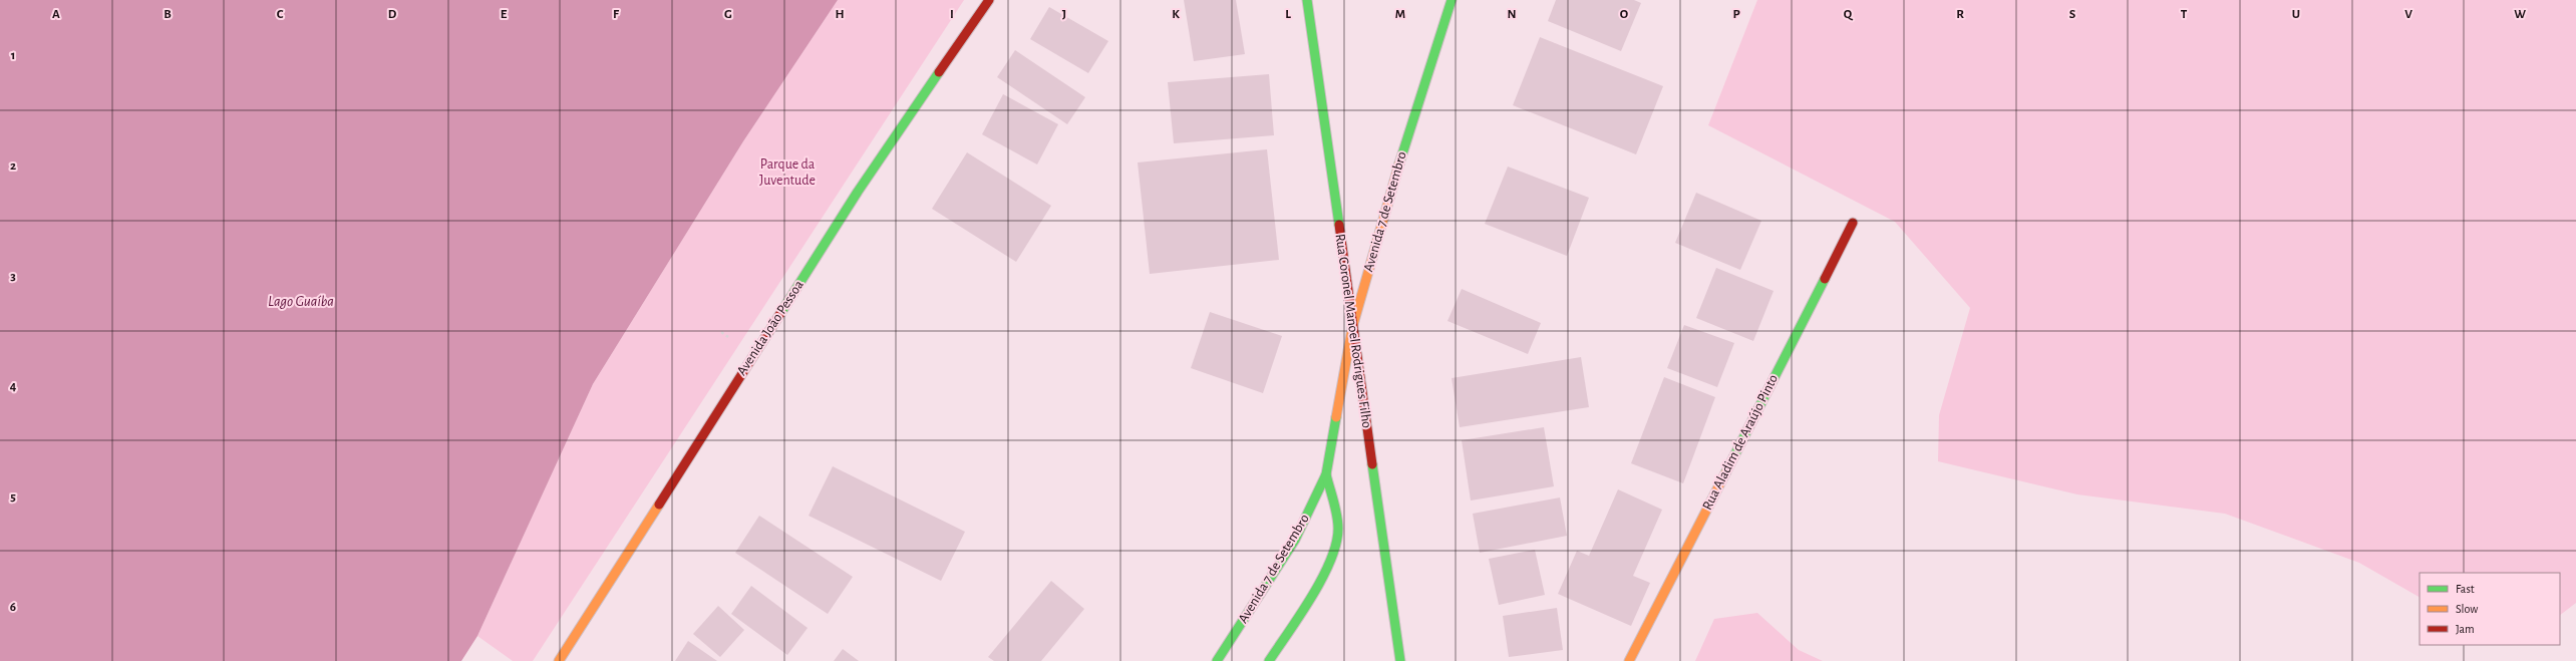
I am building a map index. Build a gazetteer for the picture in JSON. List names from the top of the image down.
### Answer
{
  "streets": {
    "street": [
      "Avenida 7 de Setembro",
      "Avenida João Pessoa",
      "Rua Coronel Manoel Rodrigues Filho",
      "Rua Aladim de Araújo Pinto"
    ]
  },
  "crossings": [
    ["Avenida 7 de Setembro", "Rua Coronel Manoel Rodrigues Filho"]
  ],
  "water": ["Lago Guaíba"],
  "parks": ["Parque da Juventude"],
  "legend": ["Fast", "Slow", "Jam"],
  "grid": {
    "columns": [
      "A",
      "B",
      "C",
      "D",
      "E",
      "F",
      "G",
      "H",
      "I",
      "J",
      "K",
      "L",
      "M",
      "N",
      "O",
      "P",
      "Q",
      "R",
      "S",
      "T",
      "U",
      "V",
      "W"
    ],
    "rows": [
      "1",
      "2",
      "3",
      "4",
      "5",
      "6"
    ]
  }
}
